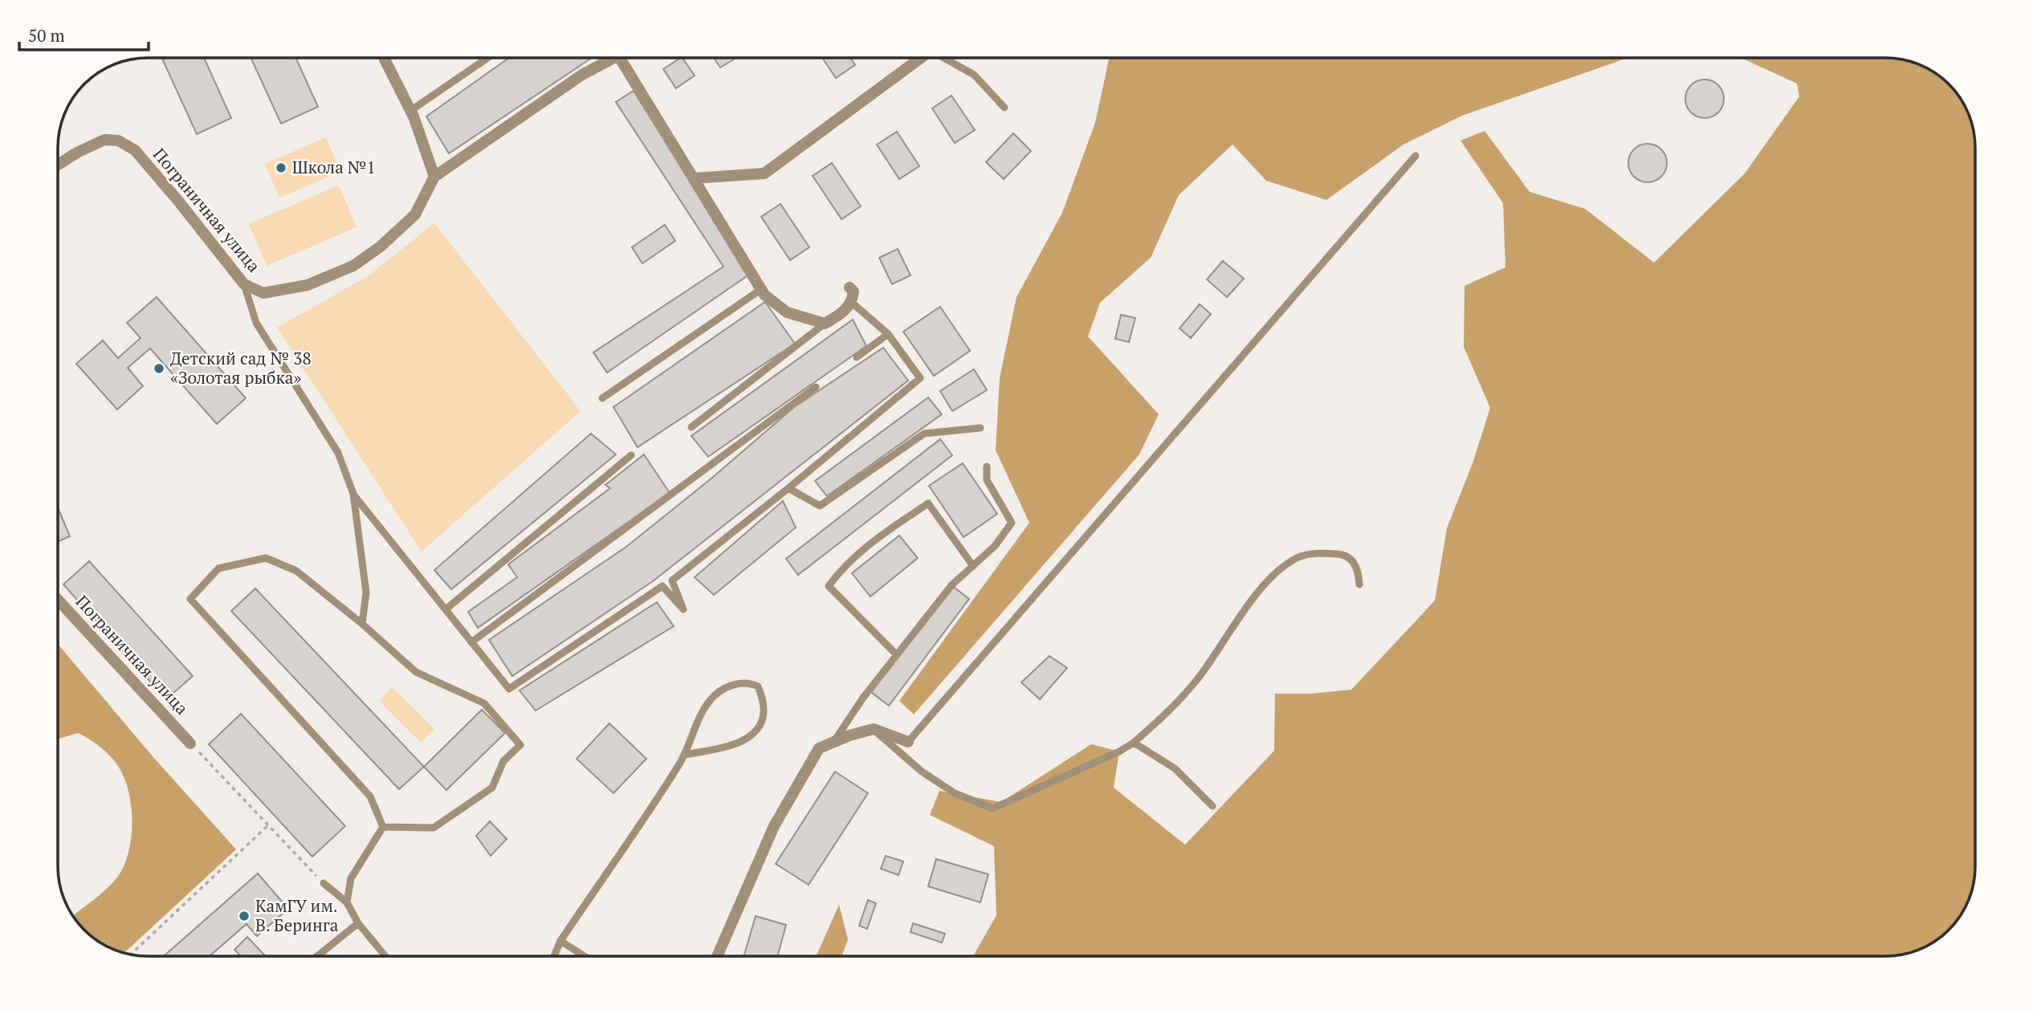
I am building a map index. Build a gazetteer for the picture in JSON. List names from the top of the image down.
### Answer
{
  "streets": {
    "street": ["Пограничная улица"]
  },
  "places": ["Школа №1", "Детский сад № 38 «Золотая рыбка»", "КамГУ им. В. Беринга"],
  "scale_bar": "50 m"
}
